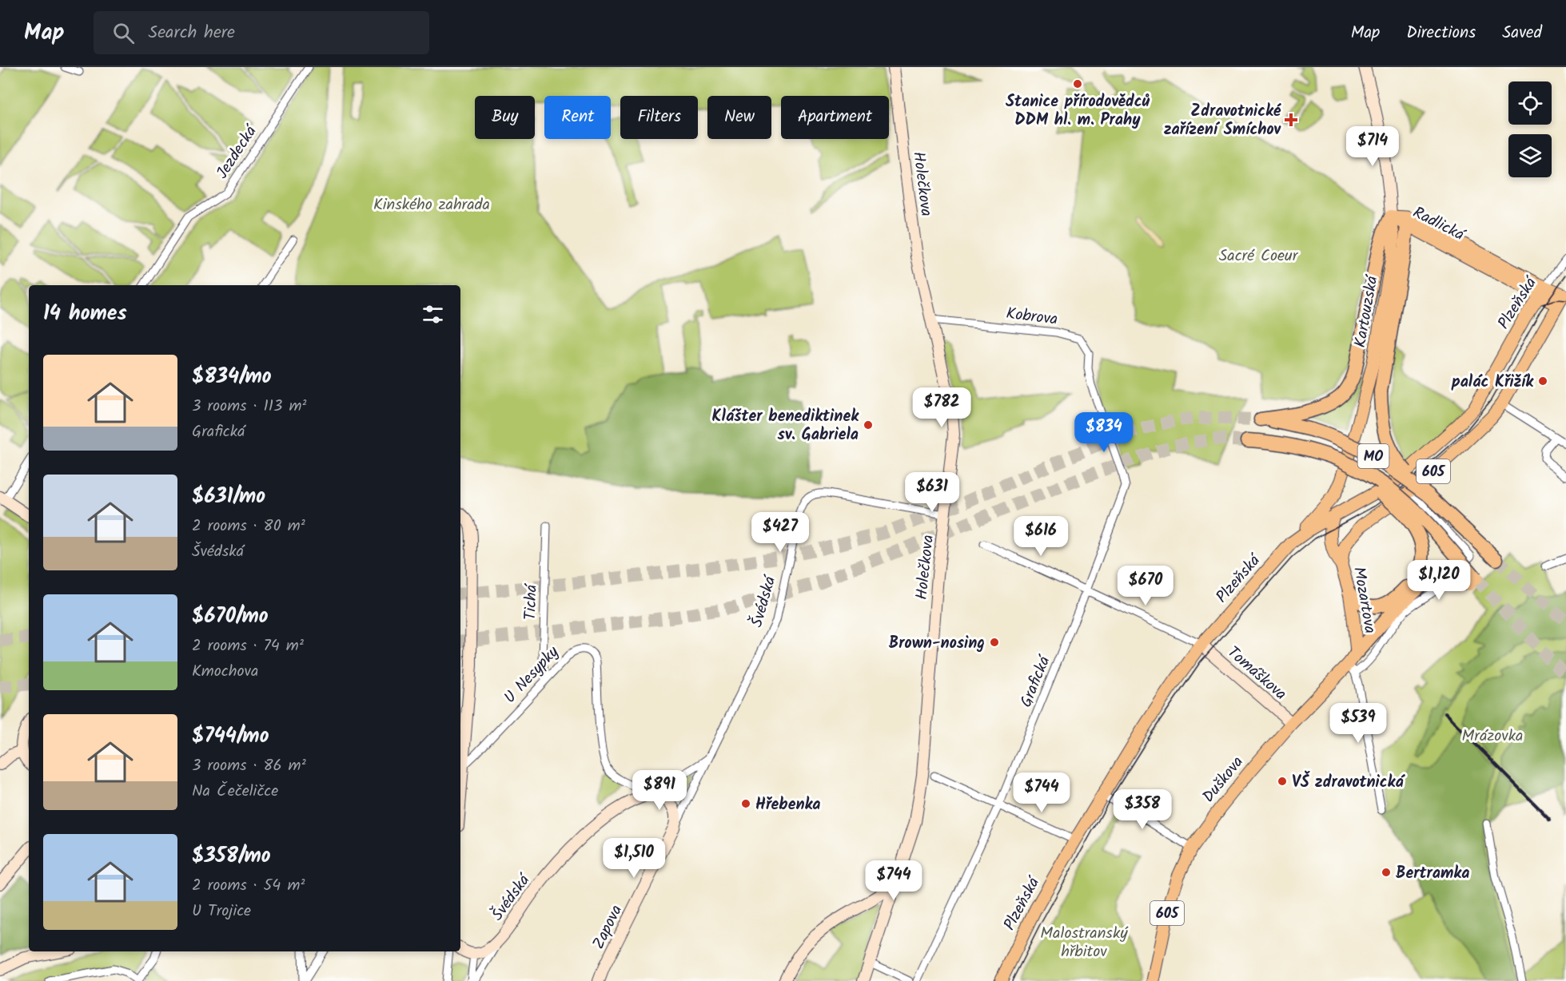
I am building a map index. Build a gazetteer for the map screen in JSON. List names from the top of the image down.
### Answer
{
  "streets": {
    "highway": ["MO"],
    "main road": [
      "Radlická",
      "Plzeňská",
      "Kartouzská",
      "605",
      "Mozartova",
      "Duškova"
    ],
    "street": [
      "Jezdecká",
      "Holečkova",
      "Kobrova",
      "Švédská",
      "Tichá",
      "Tomáškova",
      "U Nesypky",
      "Grafická",
      "Zapova"
    ]
  },
  "crossings": [
    ["Holečkova", "Kobrova"],
    ["Holečkova", "Švédská"],
    ["Radlická", "Plzeňská"],
    ["Radlická", "Kartouzská"],
    ["Radlická", "MO"],
    ["Radlická", "605"],
    ["Plzeňská", "Kartouzská"],
    ["Plzeňská", "Tomáškova"],
    ["Kartouzská", "MO"],
    ["Kobrova", "Grafická"],
    ["605", "Mozartova"],
    ["Mozartova", "Duškova"],
    ["Švédská", "U Nesypky"],
    ["Švédská", "Zapova"],
    ["Tichá", "U Nesypky"],
    ["Tomáškova", "Duškova"]
  ],
  "parks": [
    "Kinského zahrada",
    "Sacré Coeur",
    "Mrázovka",
    "Malostranský hřbitov"
  ],
  "places": {
    "other": [
      "Stanice přírodovědců DDM hl. m. Prahy",
      "palác Křižík",
      "Klášter benediktinek sv. Gabriela",
      "Brown-nosing",
      "VŠ zdravotnická",
      "Hřebenka",
      "Bertramka"
    ],
    "health": ["Zdravotnické zařízení Smíchov"]
  },
  "page": {
    "header": "Map",
    "search": "Search here",
    "nav": ["Map", "Directions", "Saved"],
    "chip": [
      "Buy",
      "Rent",
      "Filters",
      "New",
      "Apartment"
    ],
    "price": [
      "$714",
      "$782",
      "$834",
      "$631",
      "$427",
      "$616",
      "$1,120",
      "$670",
      "$539",
      "$891",
      "$744",
      "$358",
      "$1,510",
      "$744"
    ],
    "heading": "14 homes",
    "list": [
      {
        "name": "$834/mo",
        "note": "3 rooms · 113 m² · Grafická"
      },
      {
        "name": "$631/mo",
        "note": "2 rooms · 80 m² · Švédská"
      },
      {
        "name": "$670/mo",
        "note": "2 rooms · 74 m² · Kmochova"
      },
      {
        "name": "$744/mo",
        "note": "3 rooms · 86 m² · Na Čečeličce"
      },
      {
        "name": "$358/mo",
        "note": "2 rooms · 54 m² · U Trojice"
      }
    ]
  }
}
